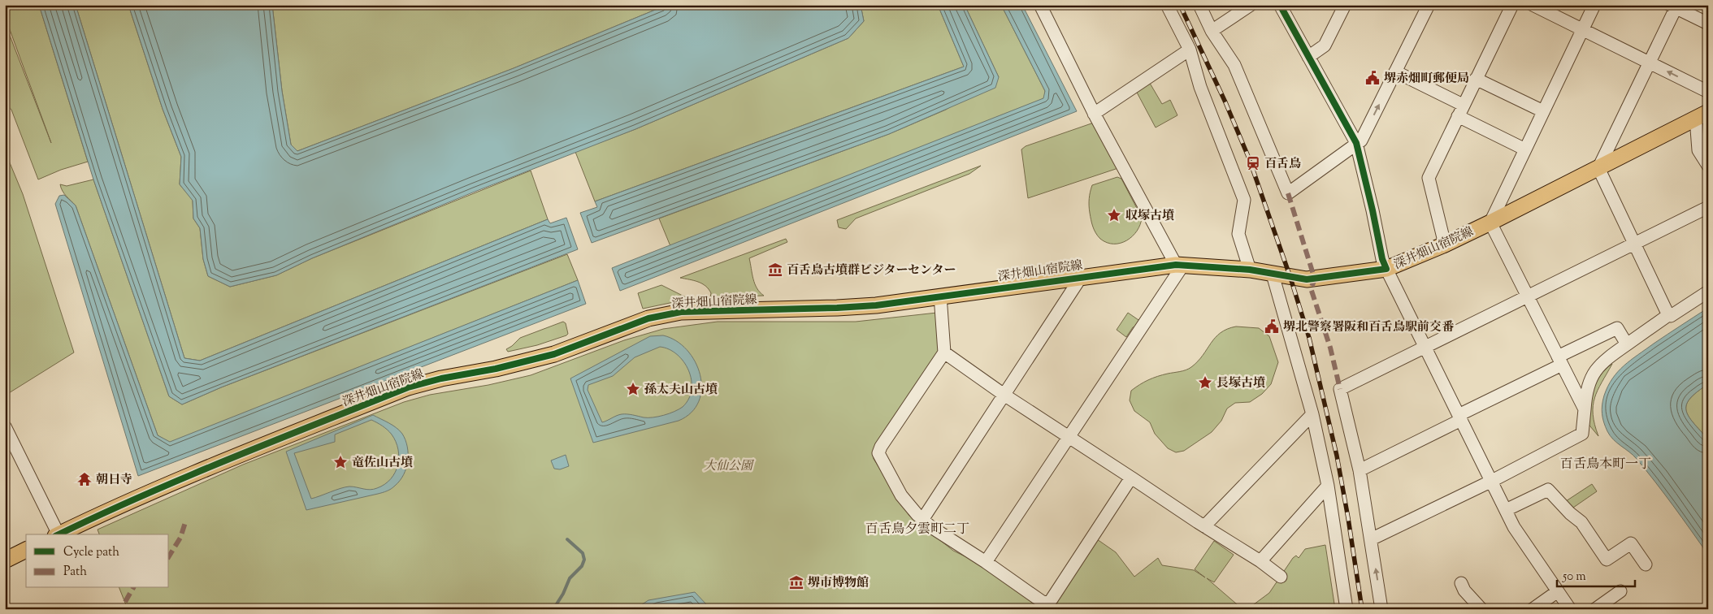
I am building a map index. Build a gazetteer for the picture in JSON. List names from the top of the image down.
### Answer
{
  "streets": {
    "main road": ["深井畑山宿院線"]
  },
  "districts": ["百舌鳥本町一丁", "百舌鳥夕雲町二丁"],
  "parks": ["大仙公園"],
  "places": {
    "public building": ["堺赤畑町郵便局", "堺北警察署阪和百舌鳥駅前交番"],
    "station": ["百舌鳥"],
    "place": [
      "収塚古墳",
      "長塚古墳",
      "孫太夫山古墳",
      "竜佐山古墳"
    ],
    "museum": ["百舌鳥古墳群ビジターセンター", "堺市博物館"],
    "temple": ["朝日寺"]
  },
  "legend": ["Cycle path", "Path"],
  "scale_bar": "50 m"
}
